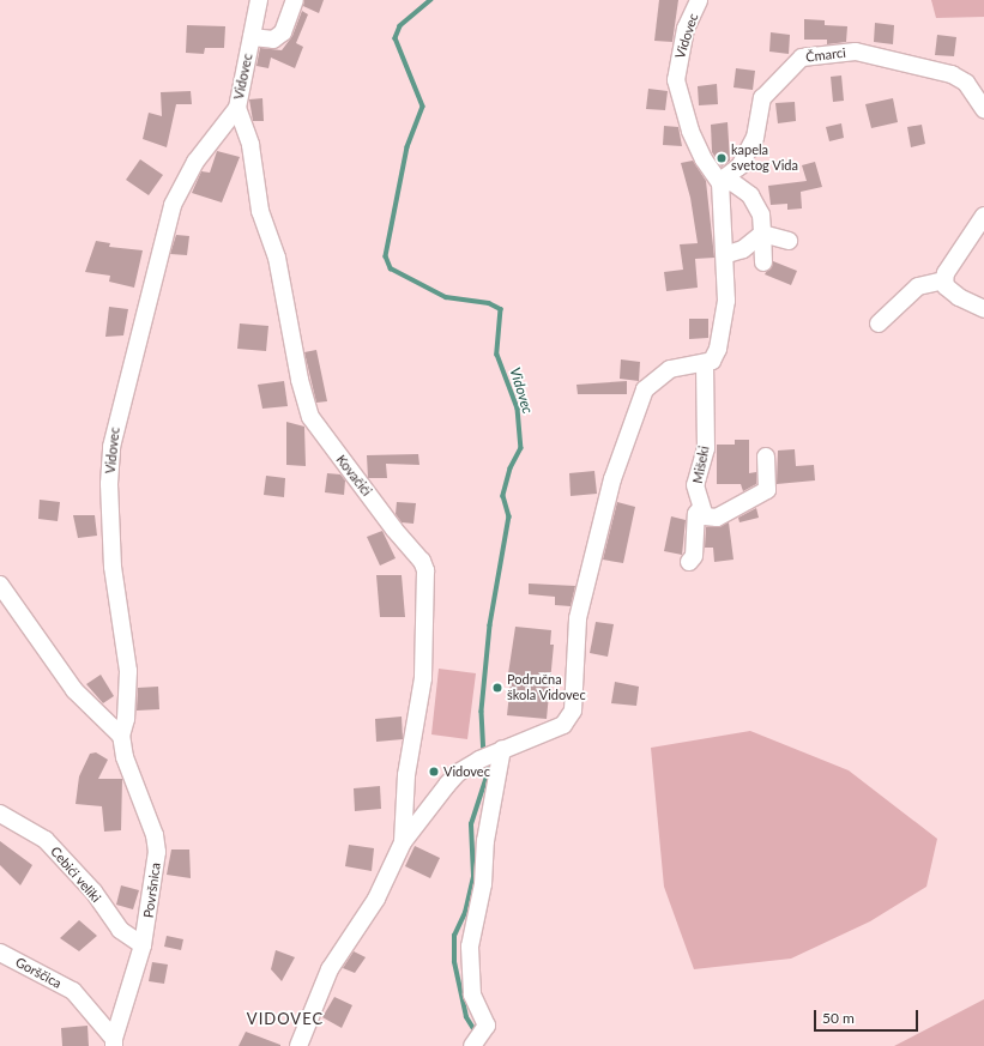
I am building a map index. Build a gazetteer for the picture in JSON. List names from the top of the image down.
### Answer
{
  "streets": {
    "street": [
      "Vidovec",
      "Čmarci",
      "Mišeki",
      "Kovačići",
      "Cebići veliki",
      "Površnica",
      "Gorščica"
    ]
  },
  "crossings": [
    ["Vidovec", "Čmarci"],
    ["Vidovec", "Kovačići"],
    ["Vidovec", "Površnica"],
    ["Cebići veliki", "Površnica"],
    ["Površnica", "Gorščica"]
  ],
  "districts": ["VIDOVEC"],
  "water": ["Vidovec"],
  "places": ["kapela svetog Vida", "Područna škola Vidovec", "Vidovec"],
  "scale_bar": "50 m"
}
